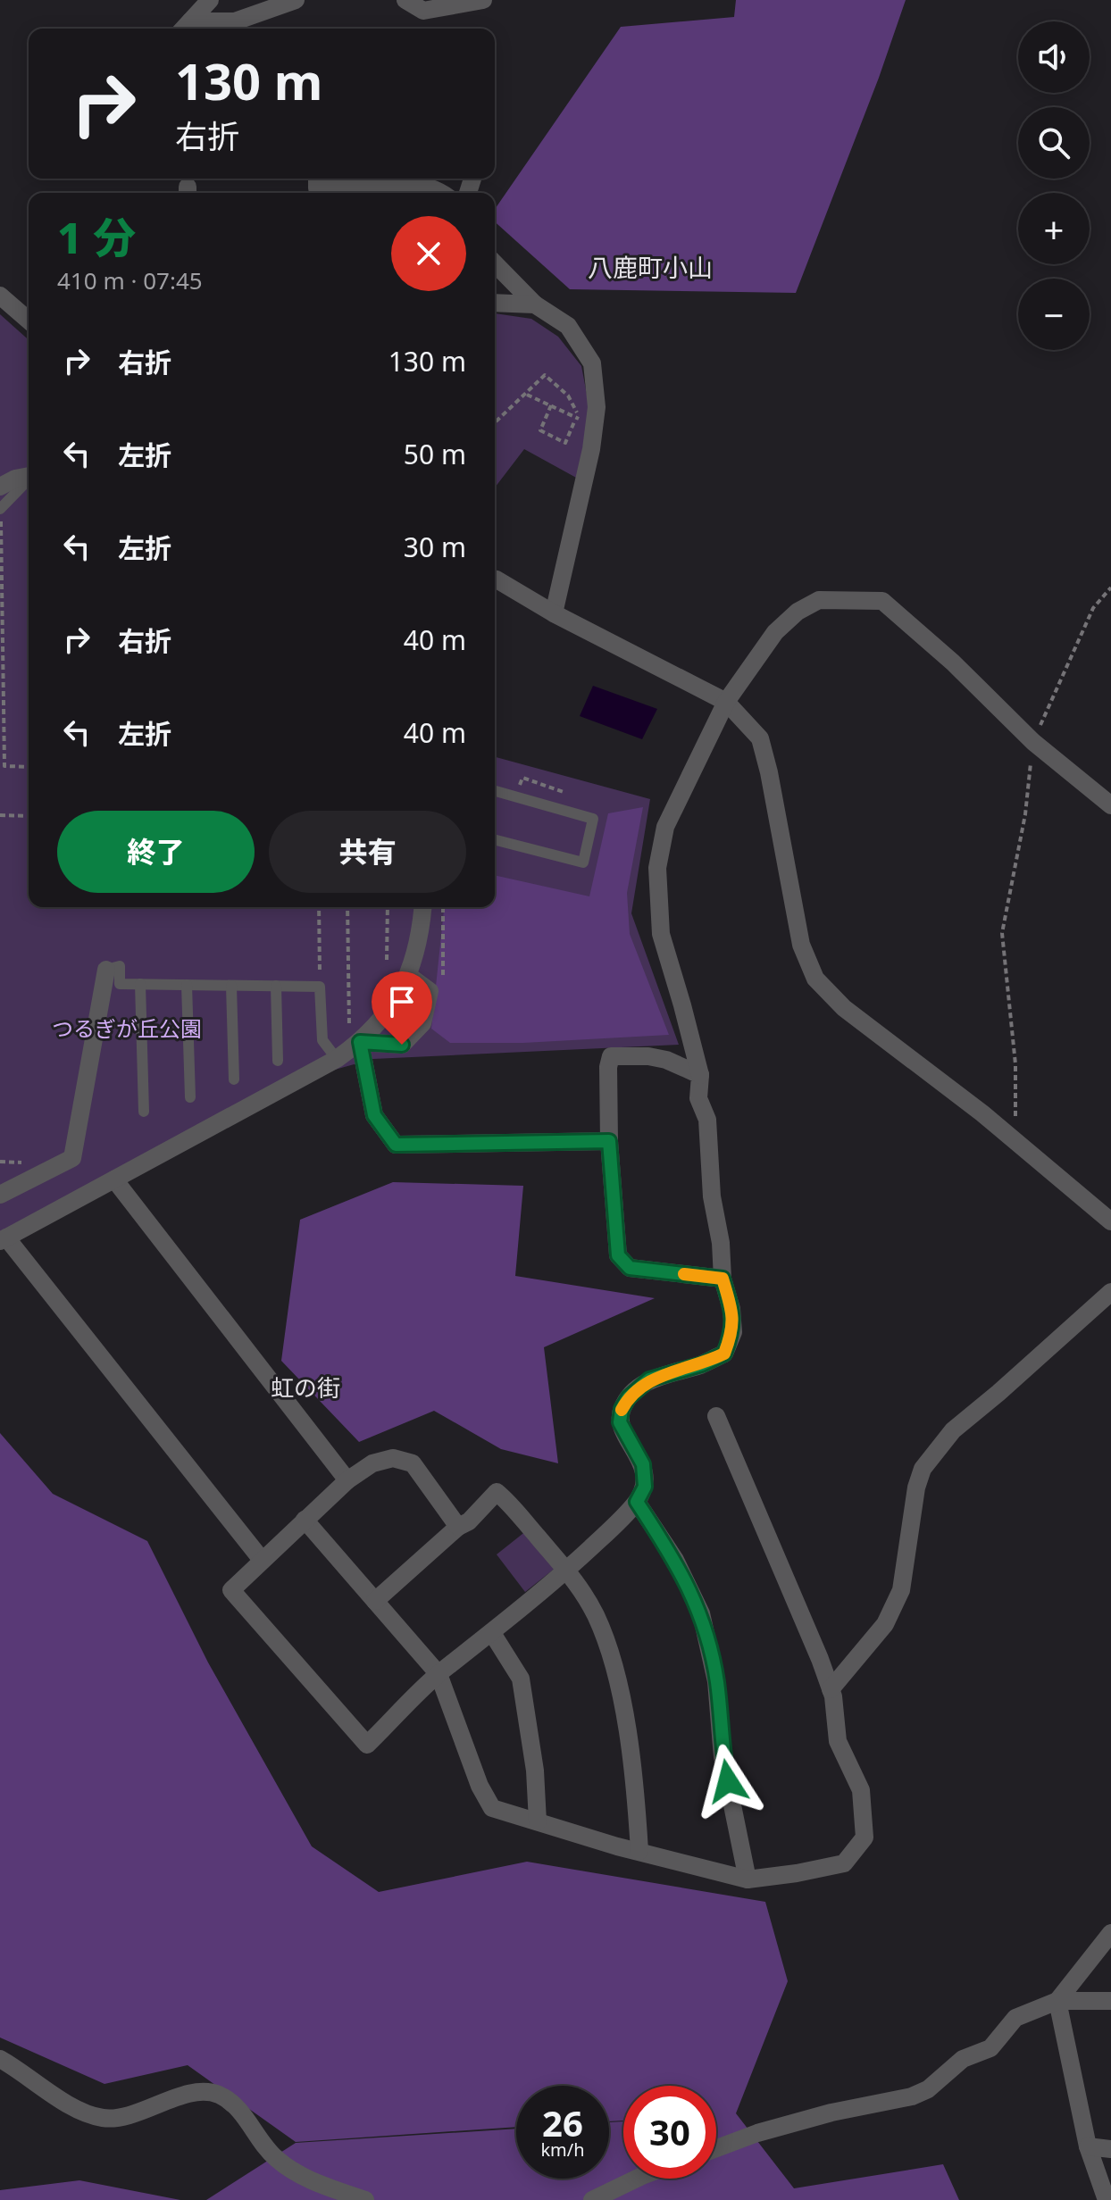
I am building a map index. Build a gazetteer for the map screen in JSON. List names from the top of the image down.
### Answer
{
  "districts": ["八鹿町小山", "虹の街"],
  "parks": ["つるぎが丘公園"],
  "page": {
    "map_buttons": ["+", "−"],
    "turn": ["130 m", "右折"],
    "heading": ["1 分", "410 m · 07:45"],
    "list": [
      {
        "name": "右折",
        "value": "130 m"
      },
      {
        "name": "左折",
        "value": "50 m"
      },
      {
        "name": "左折",
        "value": "30 m"
      },
      {
        "name": "右折",
        "value": "40 m"
      },
      {
        "name": "左折",
        "value": "40 m"
      }
    ],
    "buttons": ["終了", "共有"],
    "speed": "26 km/h",
    "limit": "30"
  }
}
